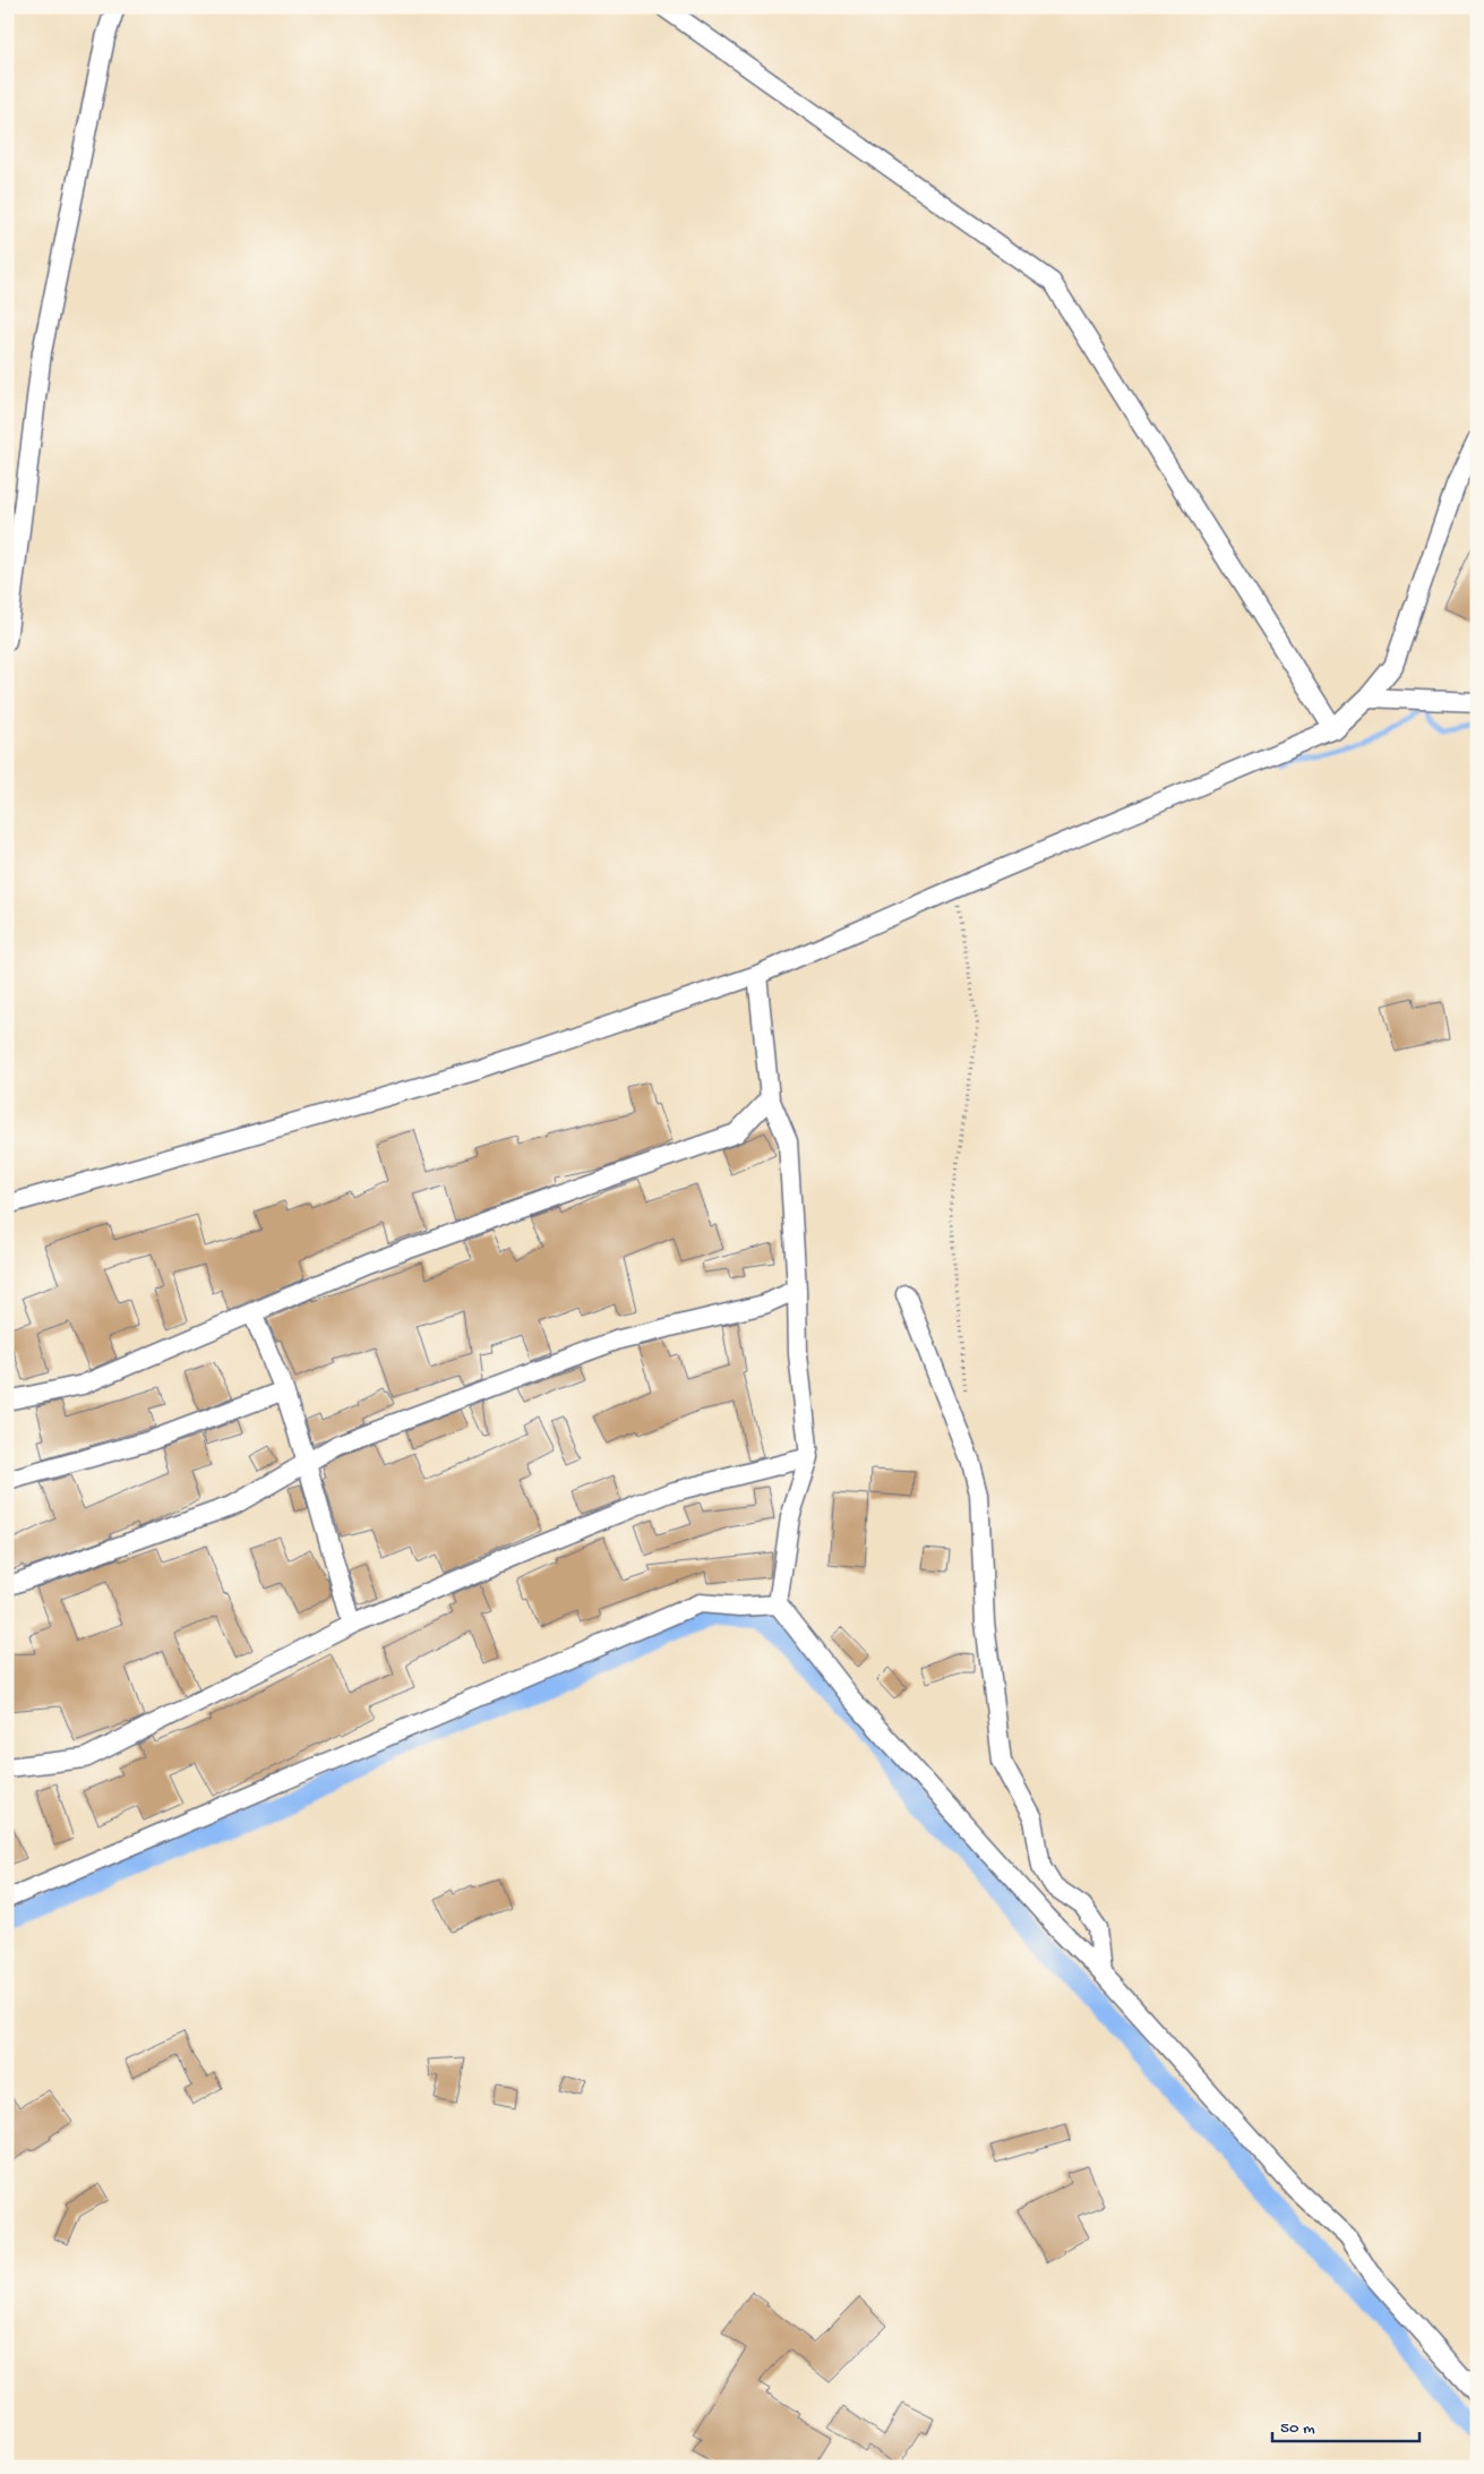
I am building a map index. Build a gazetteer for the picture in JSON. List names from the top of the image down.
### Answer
{
  "scale_bar": "50 m"
}
